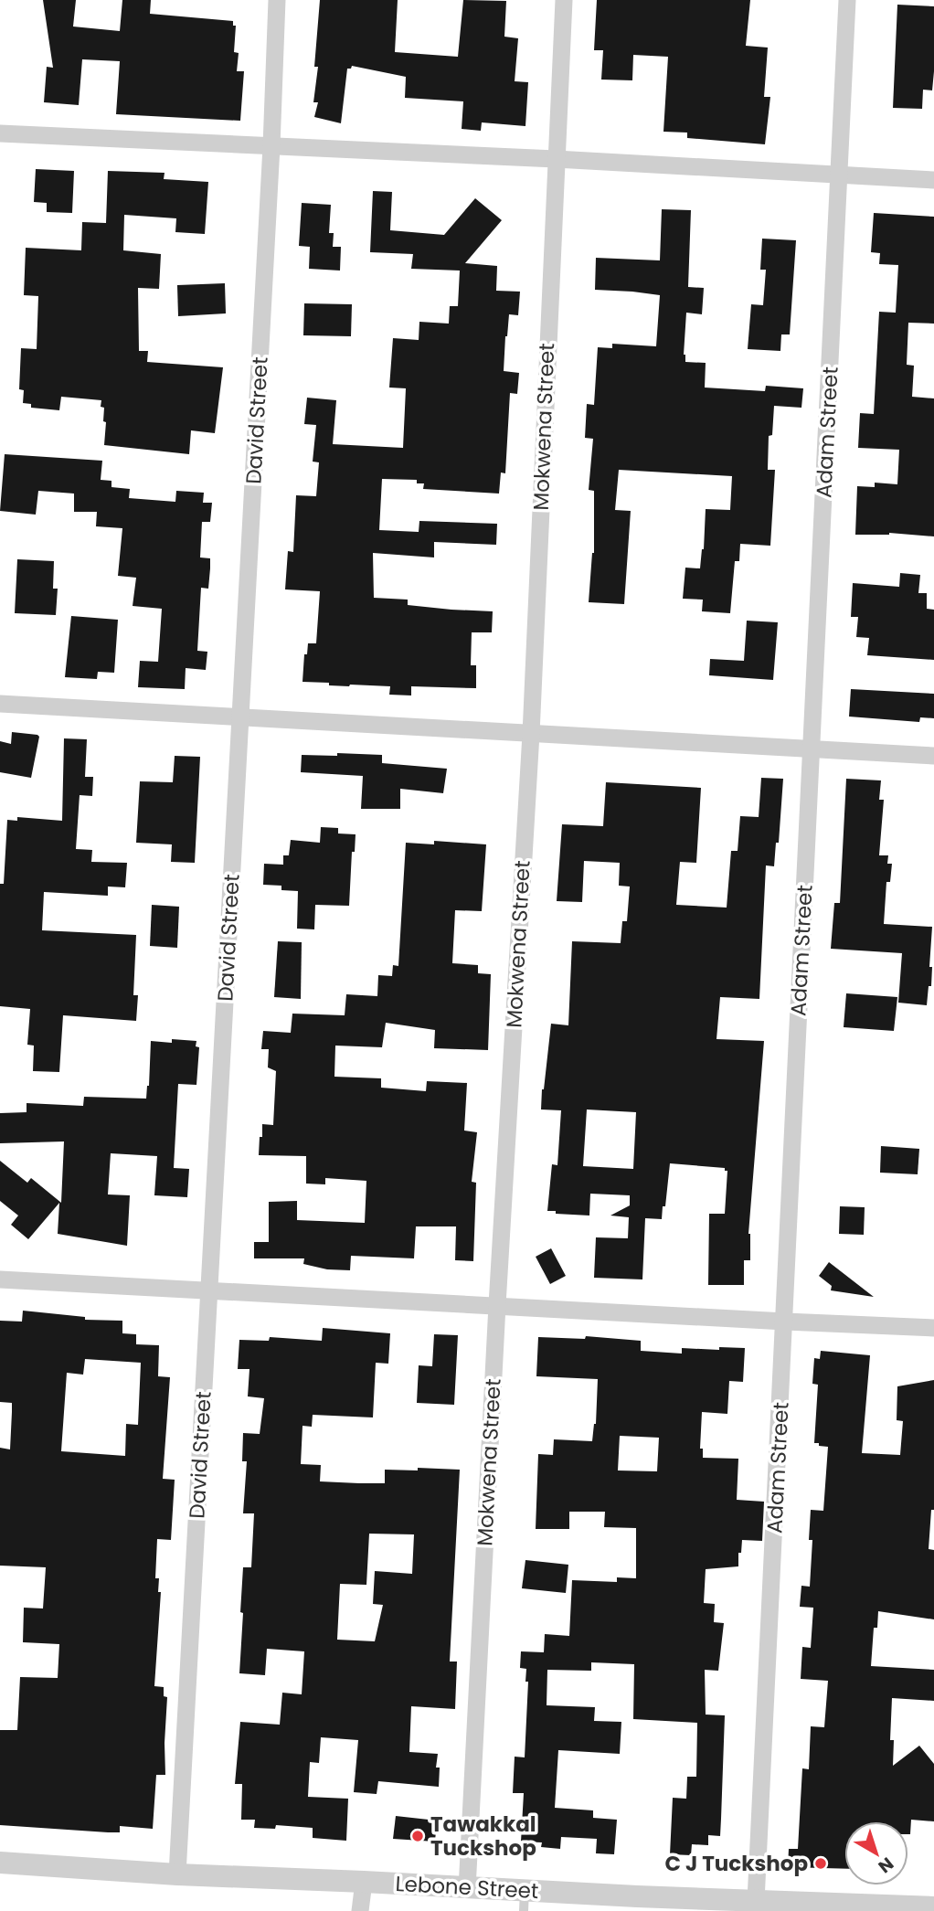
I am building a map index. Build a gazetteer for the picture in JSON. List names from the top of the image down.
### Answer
{
  "streets": {
    "street": [
      "David Street",
      "Mokwena Street",
      "Adam Street",
      "Lebone Street"
    ]
  },
  "crossings": [
    ["David Street", "Lebone Street"],
    ["Mokwena Street", "Lebone Street"],
    ["Adam Street", "Lebone Street"]
  ],
  "places": ["Tawakkal Tuckshop", "C J Tuckshop"],
  "north": "bottom right"
}
